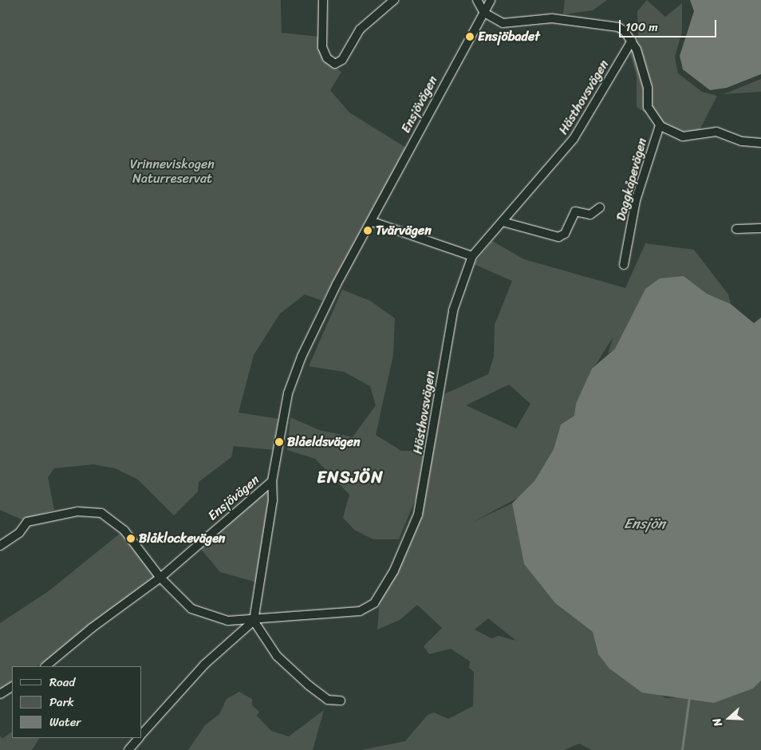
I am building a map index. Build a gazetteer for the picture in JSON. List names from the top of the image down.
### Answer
{
  "streets": {
    "street": ["Hästhovsvägen", "Ensjövägen", "Daggkåpevägen"]
  },
  "crossings": [
    ["Hästhovsvägen", "Ensjövägen"],
    ["Hästhovsvägen", "Daggkåpevägen"],
    ["Ensjövägen", "Daggkåpevägen"]
  ],
  "districts": ["ENSJÖN"],
  "water": ["Ensjön"],
  "parks": ["Vrinneviskogen Naturreservat"],
  "places": [
    "Ensjöbadet",
    "Tvärvägen",
    "Blåeldsvägen",
    "Blåklockevägen"
  ],
  "legend": ["Road", "Park", "Water"],
  "scale_bar": "100 m",
  "north": "left"
}
